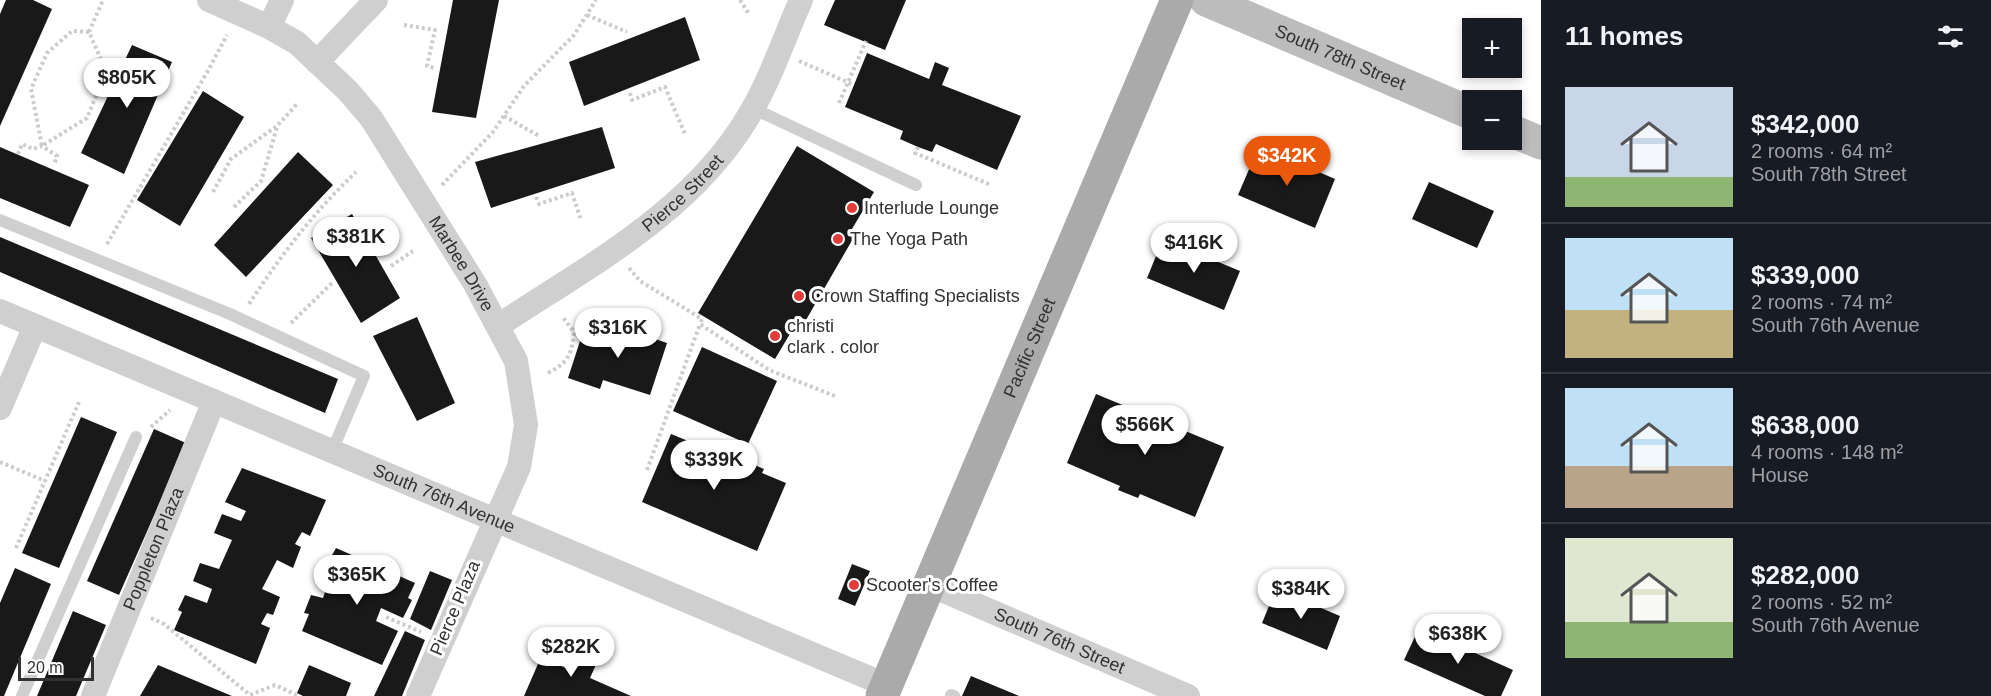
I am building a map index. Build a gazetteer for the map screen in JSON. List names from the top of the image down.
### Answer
{
  "streets": {
    "main road": ["South 78th Street", "Pacific Street"],
    "street": [
      "Pierce Street",
      "Marbee Drive",
      "South 76th Avenue",
      "Poppleton Plaza",
      "Pierce Plaza",
      "South 76th Street"
    ]
  },
  "crossings": [
    ["Pierce Street", "Marbee Drive"],
    ["Marbee Drive", "South 76th Avenue"],
    ["Marbee Drive", "Pierce Plaza"],
    ["Pacific Street", "South 76th Avenue"],
    ["Pacific Street", "South 76th Street"],
    ["South 76th Avenue", "Poppleton Plaza"],
    ["South 76th Avenue", "Pierce Plaza"]
  ],
  "places": [
    "Interlude Lounge",
    "The Yoga Path",
    "Crown Staffing Specialists",
    "christi clark . color",
    "Scooter's Coffee"
  ],
  "scale_bar": "20 m",
  "page": {
    "heading": "11 homes",
    "map_buttons": ["+", "−"],
    "price": [
      "$805K",
      "$342K",
      "$381K",
      "$416K",
      "$316K",
      "$566K",
      "$339K",
      "$365K",
      "$384K",
      "$638K",
      "$282K"
    ],
    "list": [
      {
        "name": "$342,000",
        "note": "2 rooms · 64 m² · South 78th Street"
      },
      {
        "name": "$339,000",
        "note": "2 rooms · 74 m² · South 76th Avenue"
      },
      {
        "name": "$638,000",
        "note": "4 rooms · 148 m² · House"
      },
      {
        "name": "$282,000",
        "note": "2 rooms · 52 m² · South 76th Avenue"
      }
    ],
    "scale": "20 m"
  }
}
